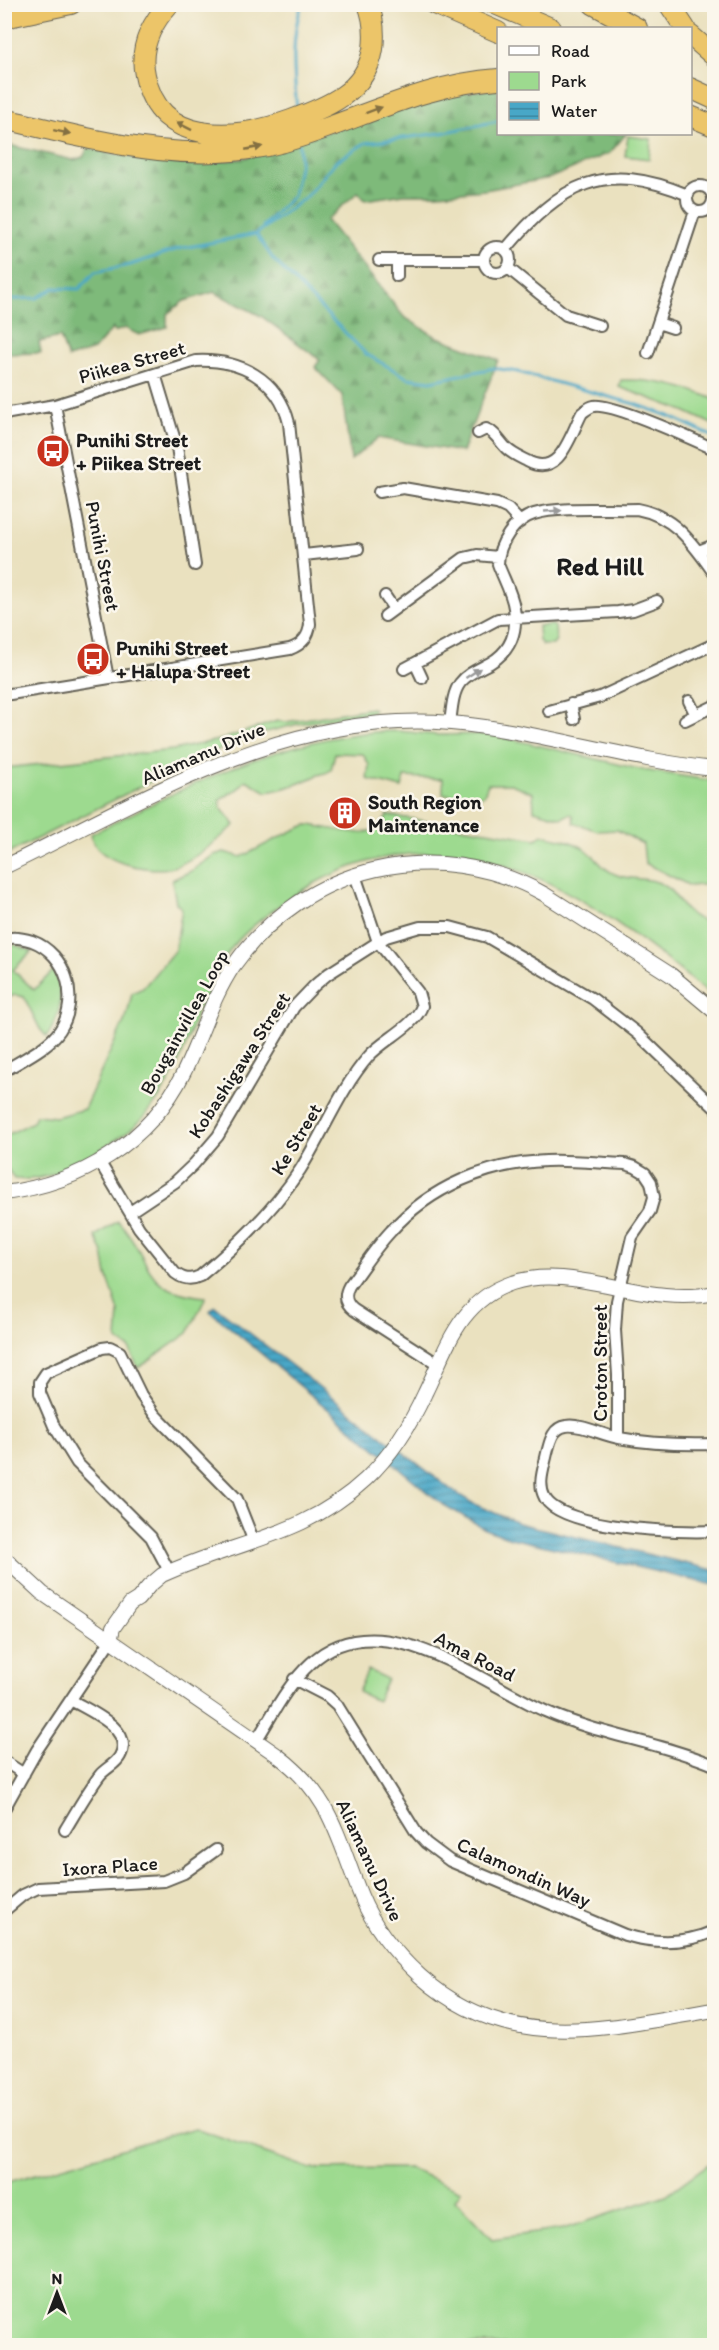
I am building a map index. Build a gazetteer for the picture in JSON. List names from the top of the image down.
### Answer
{
  "streets": {
    "street": [
      "Piikea Street",
      "Punihi Street",
      "Aliamanu Drive",
      "Bougainvillea Loop",
      "Kobashigawa Street",
      "Ke Street",
      "Croton Street",
      "Ama Road",
      "Ixora Place",
      "Calamondin Way"
    ]
  },
  "crossings": [
    ["Piikea Street", "Punihi Street"],
    ["Aliamanu Drive", "Ama Road"],
    ["Bougainvillea Loop", "Ke Street"],
    ["Kobashigawa Street", "Ke Street"],
    ["Ama Road", "Calamondin Way"]
  ],
  "districts": ["Red Hill"],
  "places": {
    "bus stop": ["Punihi Street + Piikea Street", "Punihi Street + Halupa Street"],
    "building": ["South Region Maintenance"]
  },
  "legend": ["Road", "Park", "Water"],
  "north": "top"
}
